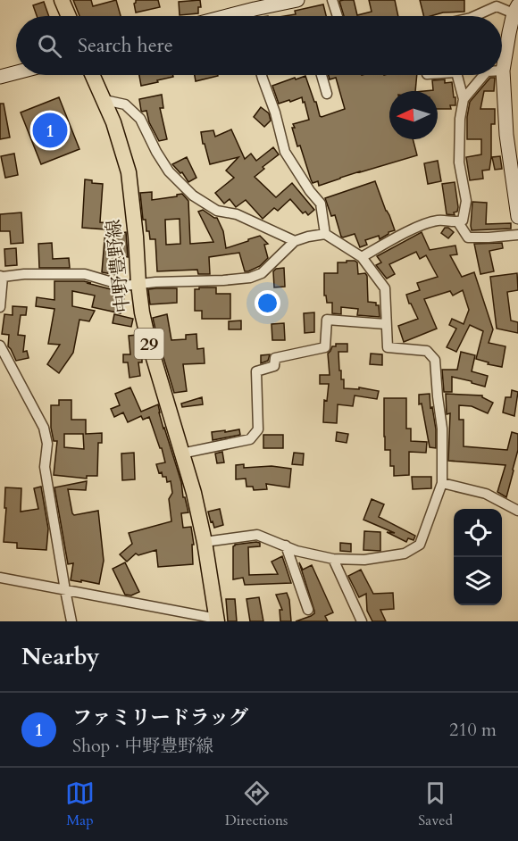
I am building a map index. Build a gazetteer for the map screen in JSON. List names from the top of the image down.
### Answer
{
  "streets": {
    "main road": ["中野豊野線", "29"]
  },
  "north": "left",
  "page": {
    "search": "Search here",
    "pins": "1",
    "heading": "Nearby",
    "list": [
      {
        "mark": "1",
        "name": "ファミリードラッグ",
        "note": "Shop · 中野豊野線",
        "value": "210 m"
      }
    ],
    "nav": ["Map", "Directions", "Saved"]
  }
}
